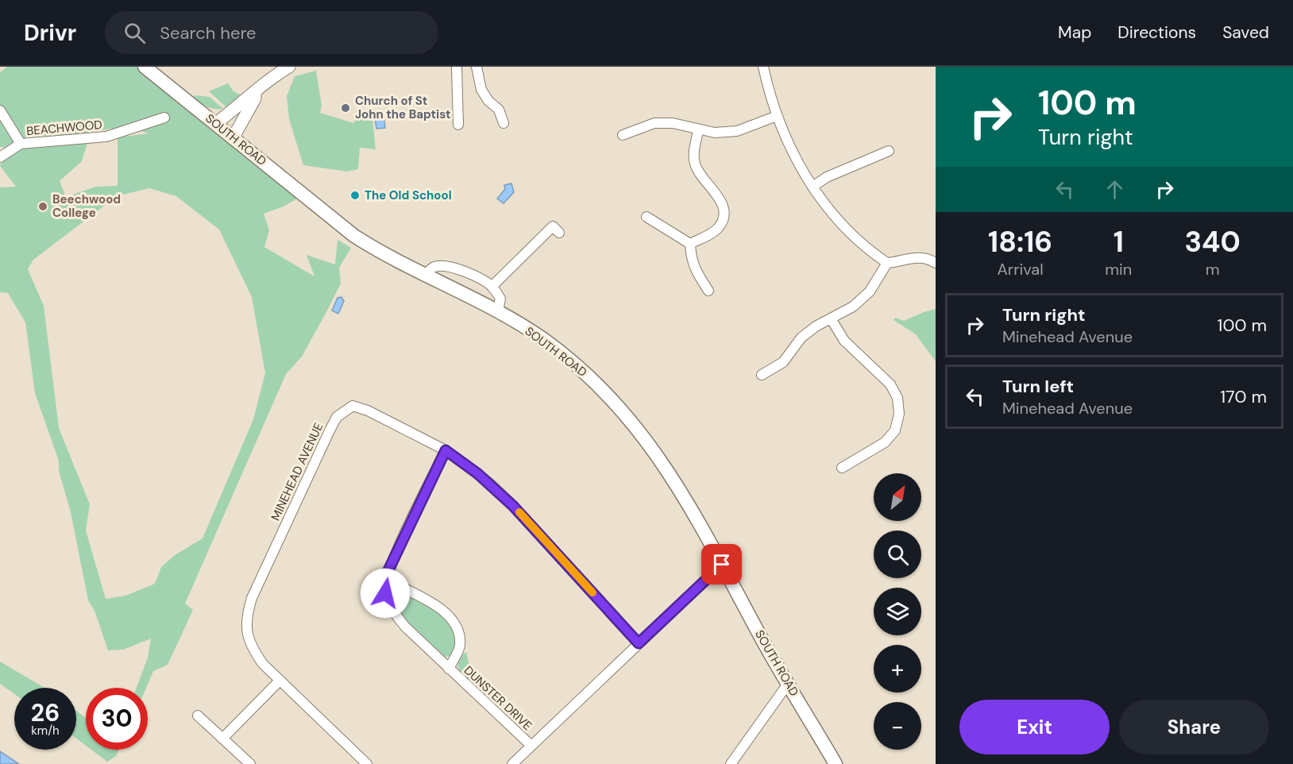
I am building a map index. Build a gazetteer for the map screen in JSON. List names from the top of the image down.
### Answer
{
  "streets": {
    "main road": ["SOUTH ROAD"],
    "street": ["BEACHWOOD", "MINEHEAD AVENUE", "DUNSTER DRIVE"]
  },
  "places": ["Church of St John the Baptist", "The Old School", "Beechwood College"],
  "north": "top right",
  "page": {
    "header": "Drivr",
    "search": "Search here",
    "nav": ["Map", "Directions", "Saved"],
    "turn": ["100 m", "Turn right"],
    "eta": [
      "18:16",
      "Arrival",
      "1",
      "min",
      "340",
      "m"
    ],
    "list": [
      {
        "name": "Turn right",
        "note": "Minehead Avenue",
        "value": "100 m"
      },
      {
        "name": "Turn left",
        "note": "Minehead Avenue",
        "value": "170 m"
      }
    ],
    "map_buttons": ["+", "−"],
    "speed": "26 km/h",
    "limit": "30",
    "buttons": ["Exit", "Share"]
  }
}
